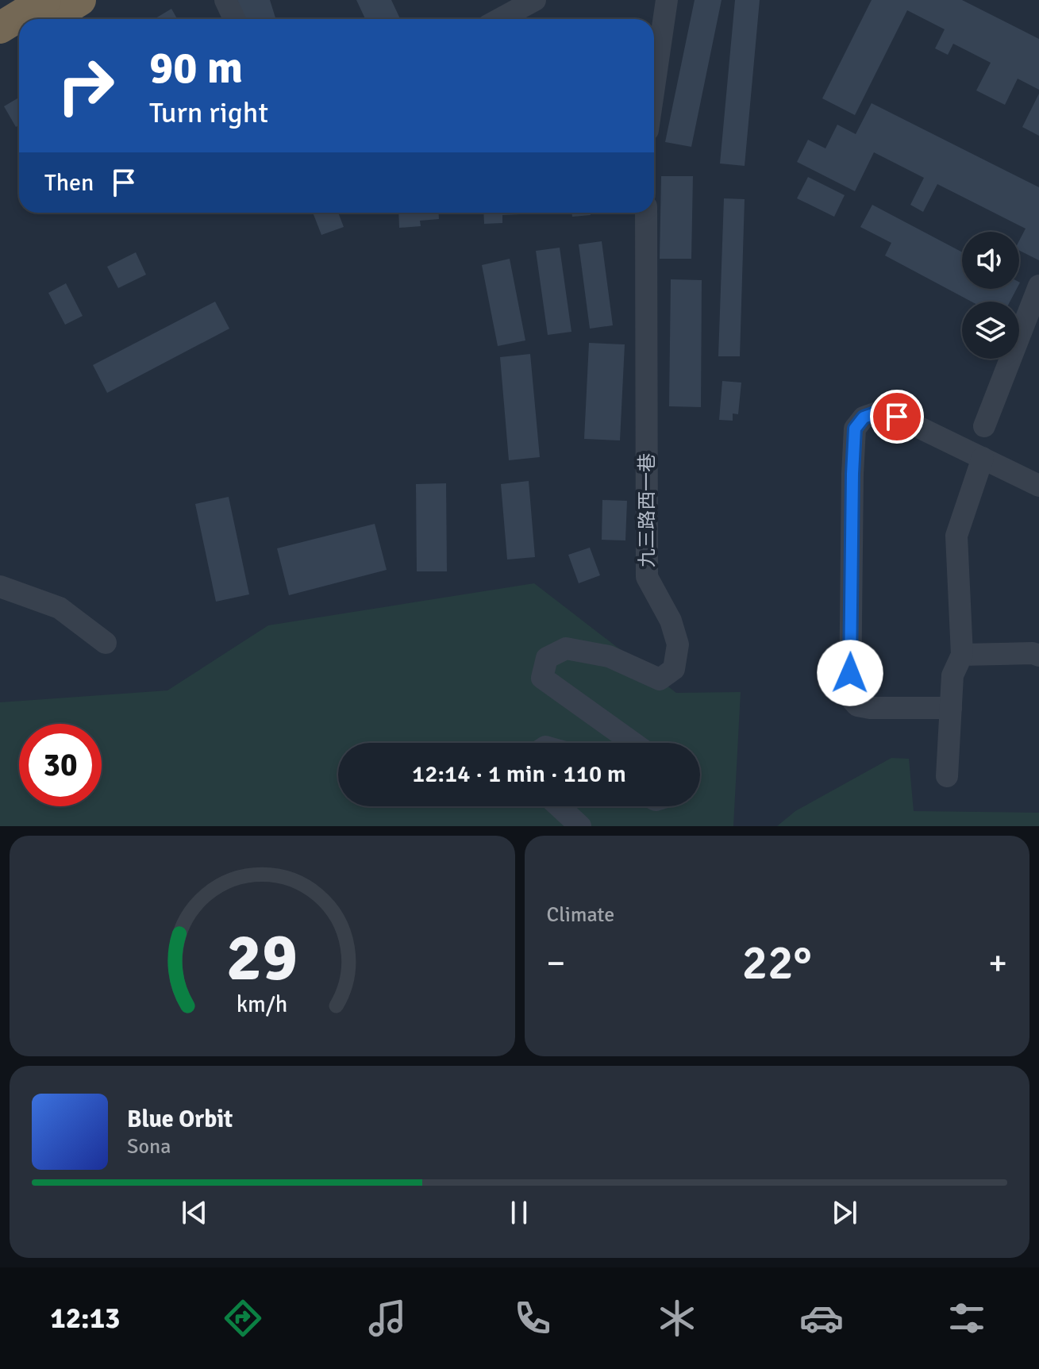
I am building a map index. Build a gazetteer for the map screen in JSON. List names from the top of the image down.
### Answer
{
  "streets": {
    "street": ["九三路西一巷"]
  },
  "page": {
    "turn": ["90 m", "Turn right"],
    "then": "Then",
    "limit": "30",
    "trip": "12:14 · 1 min · 110 m",
    "tile": "Climate",
    "heat": ["−", "22°", "+"],
    "song": ["Blue Orbit", "Sona"],
    "tabs": "12:13",
    "gauge": ["29", "km/h"]
  }
}
